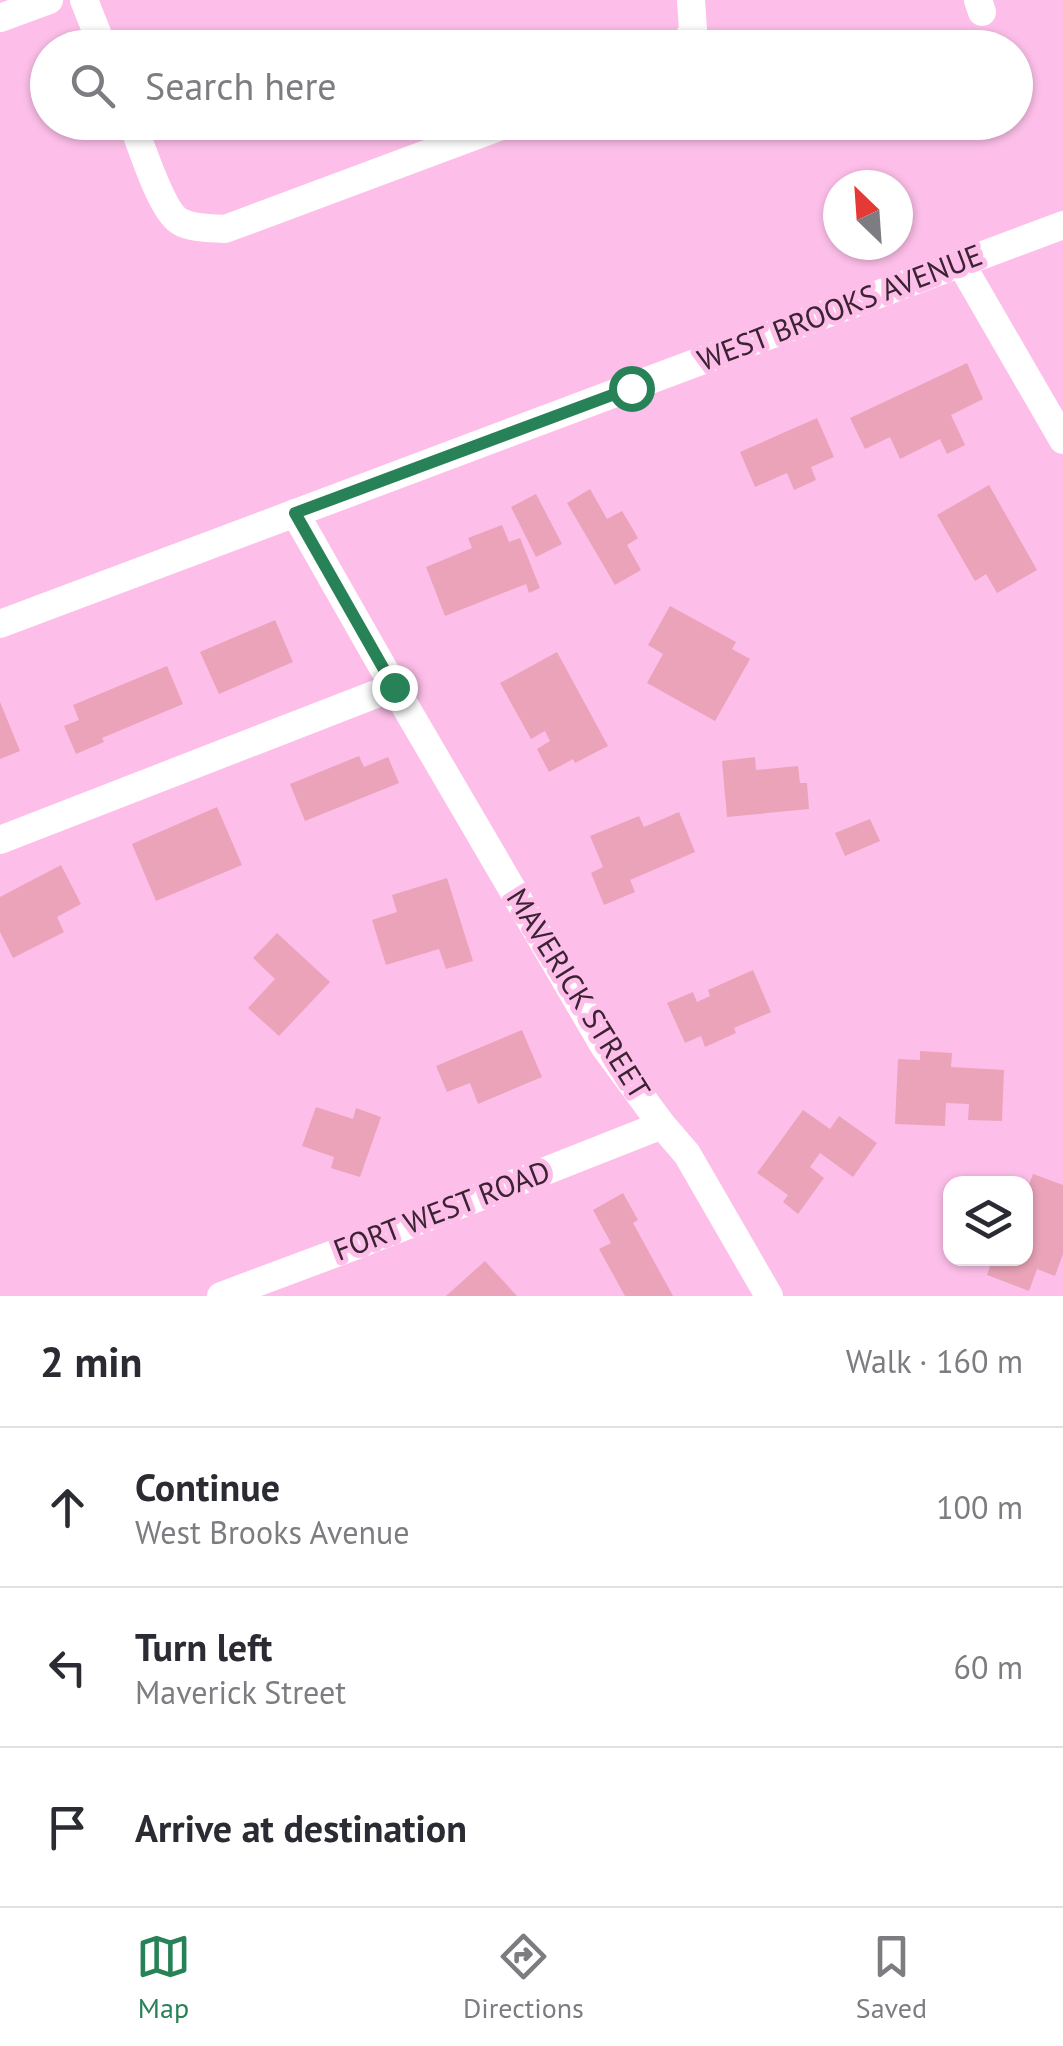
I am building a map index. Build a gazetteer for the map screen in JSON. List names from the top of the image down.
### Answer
{
  "streets": {
    "street": ["WEST BROOKS AVENUE", "MAVERICK STREET", "FORT WEST ROAD"]
  },
  "crossings": [
    ["WEST BROOKS AVENUE", "MAVERICK STREET"],
    ["MAVERICK STREET", "FORT WEST ROAD"]
  ],
  "north": "top left",
  "page": {
    "search": "Search here",
    "heading": ["2 min", "Walk · 160 m"],
    "list": [
      ["Continue", "West Brooks Avenue", "100 m"],
      ["Turn left", "Maverick Street", "60 m"],
      "Arrive at destination"
    ],
    "nav": ["Map", "Directions", "Saved"]
  }
}
